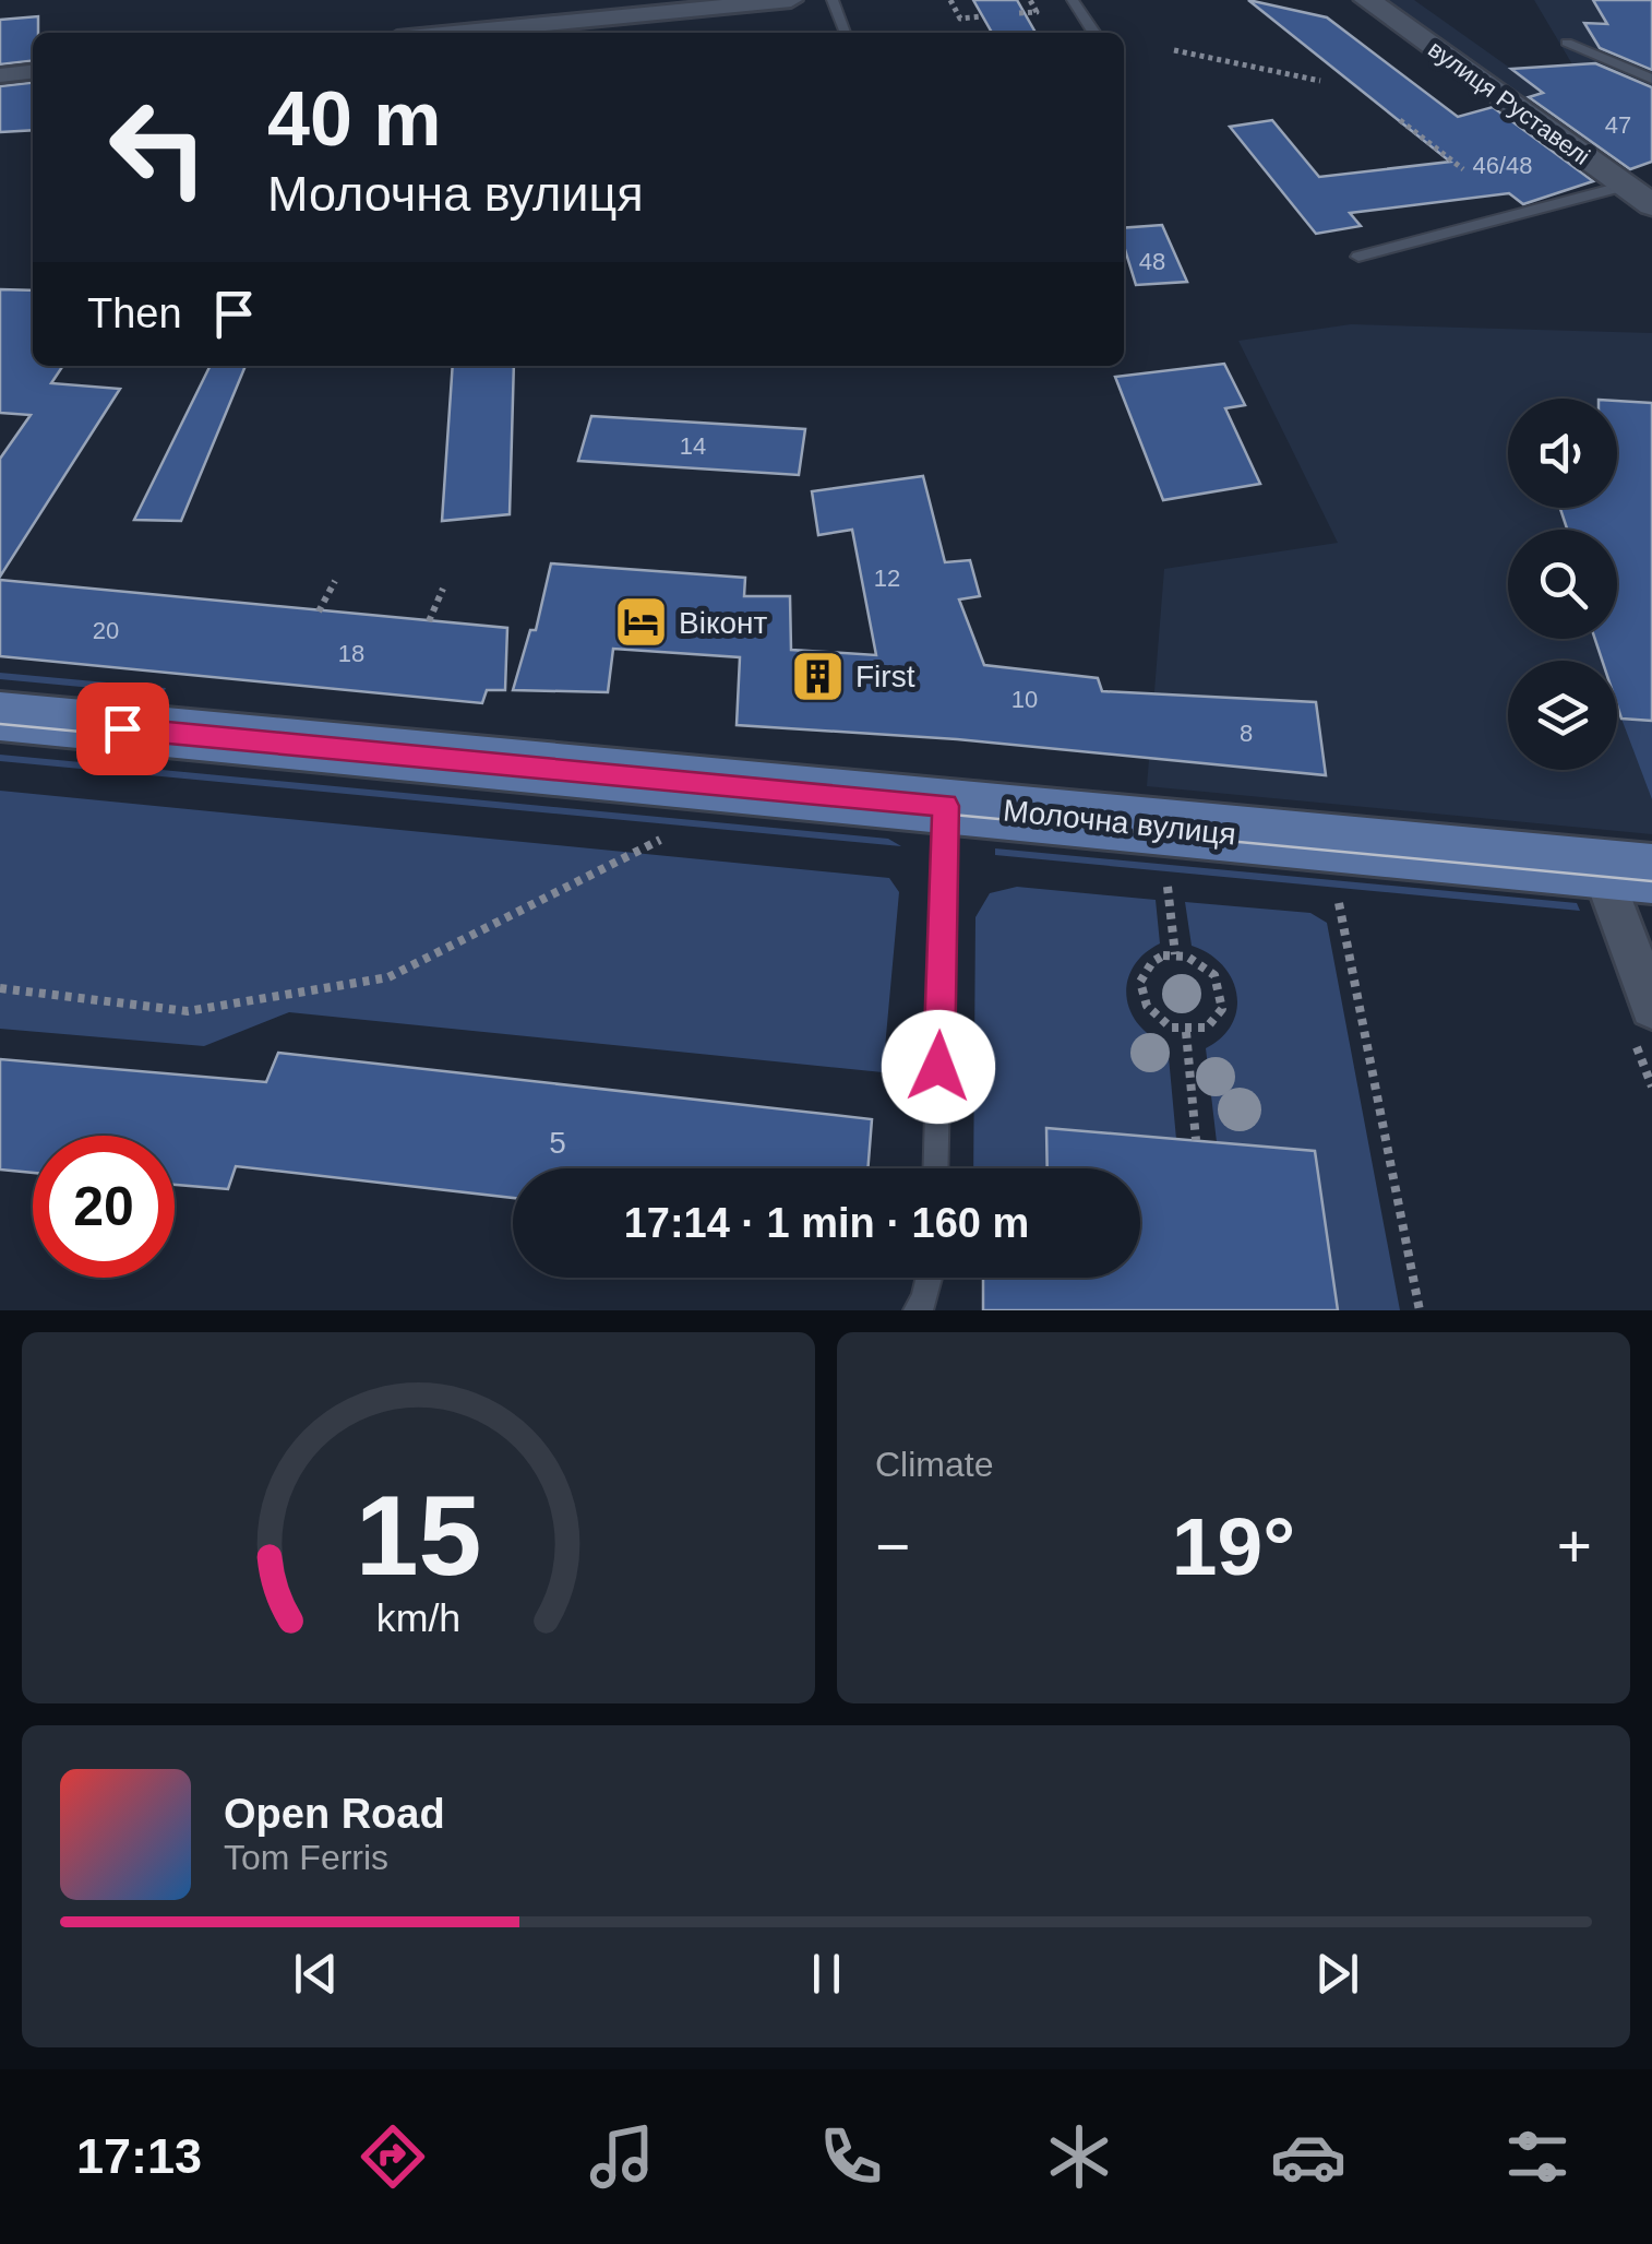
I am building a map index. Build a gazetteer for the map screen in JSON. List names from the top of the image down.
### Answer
{
  "streets": {
    "main road": ["Молочна вулиця"],
    "street": ["вулиця Руставелі"]
  },
  "places": {
    "hotel": ["Віконт"],
    "building": ["First"]
  },
  "house_numbers": [
    "47",
    "46/48",
    "48",
    "14",
    "12",
    "20",
    "18",
    "10",
    "8",
    "5"
  ],
  "page": {
    "turn": ["40 m", "Молочна вулиця"],
    "then": "Then",
    "limit": "20",
    "trip": "17:14 · 1 min · 160 m",
    "tile": "Climate",
    "heat": ["−", "19°", "+"],
    "song": ["Open Road", "Tom Ferris"],
    "tabs": "17:13",
    "gauge": ["15", "km/h"]
  }
}
